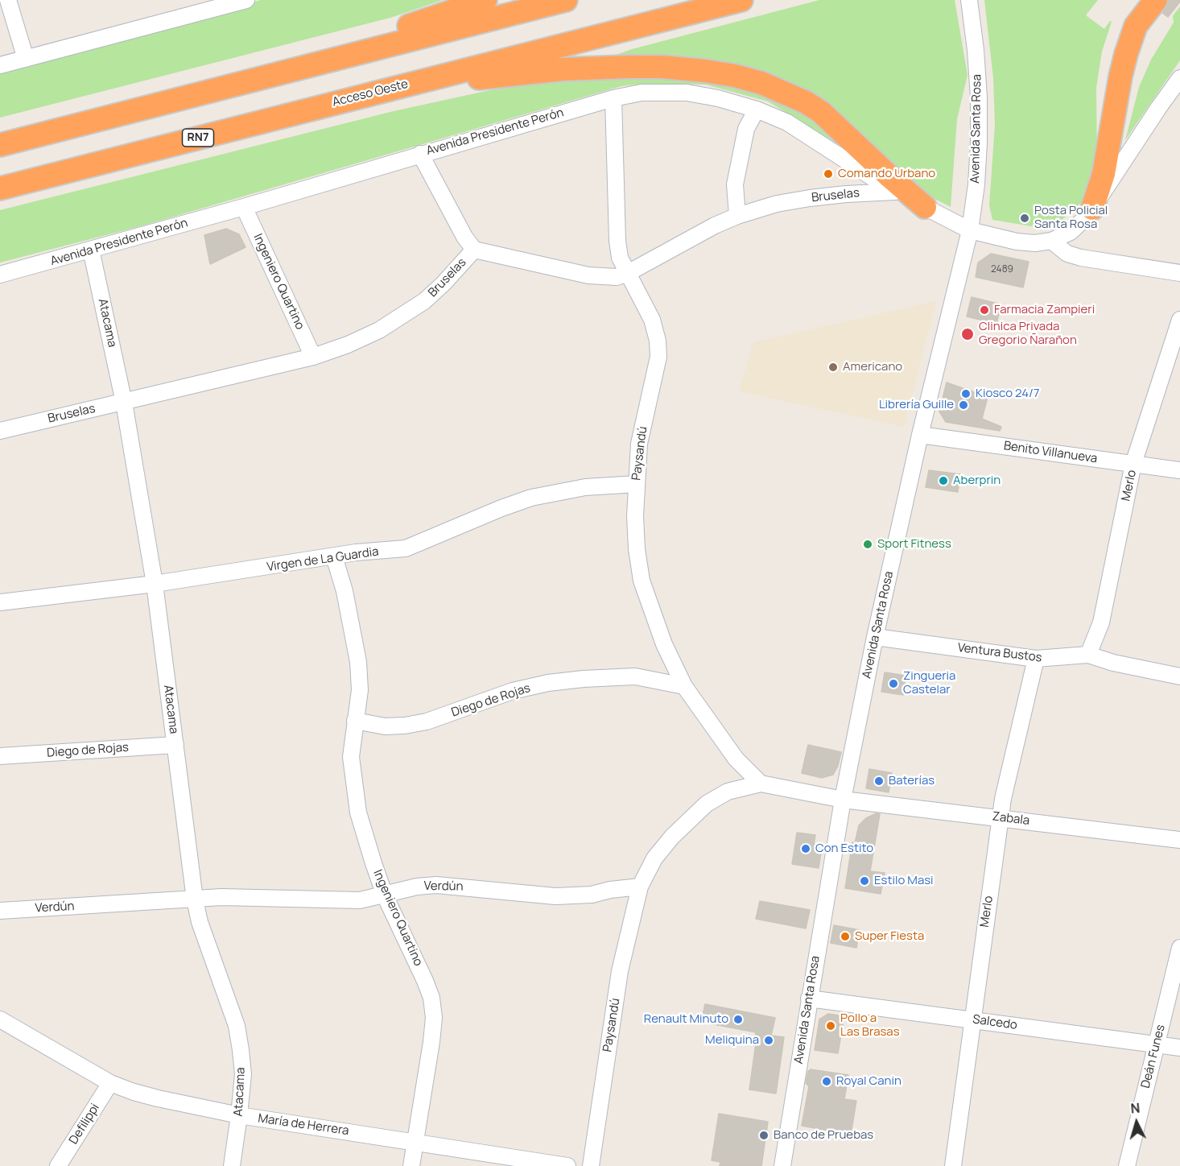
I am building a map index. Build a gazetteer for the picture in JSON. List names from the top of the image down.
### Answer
{
  "streets": {
    "highway": ["Acceso Oeste", "RN7"],
    "street": [
      "Avenida Santa Rosa",
      "Avenida Presidente Perón",
      "Bruselas",
      "Ingeniero Quartino",
      "Atacama",
      "Benito Villanueva",
      "Paysandú",
      "Merlo",
      "Virgen de La Guardia",
      "Ventura Bustos",
      "Diego de Rojas",
      "Zabala",
      "Verdún",
      "Salcedo",
      "Deán Funes",
      "Defilippi",
      "María de Herrera"
    ]
  },
  "crossings": [
    ["Avenida Santa Rosa", "Avenida Presidente Perón"],
    ["Avenida Santa Rosa", "Benito Villanueva"],
    ["Avenida Santa Rosa", "Ventura Bustos"],
    ["Avenida Santa Rosa", "Zabala"],
    ["Avenida Santa Rosa", "Salcedo"],
    ["Avenida Presidente Perón", "Bruselas"],
    ["Avenida Presidente Perón", "Ingeniero Quartino"],
    ["Avenida Presidente Perón", "Atacama"],
    ["Avenida Presidente Perón", "Paysandú"],
    ["Bruselas", "Ingeniero Quartino"],
    ["Bruselas", "Atacama"],
    ["Bruselas", "Paysandú"],
    ["Ingeniero Quartino", "Virgen de La Guardia"],
    ["Ingeniero Quartino", "Diego de Rojas"],
    ["Ingeniero Quartino", "Verdún"],
    ["Ingeniero Quartino", "María de Herrera"],
    ["Atacama", "Virgen de La Guardia"],
    ["Atacama", "Diego de Rojas"],
    ["Atacama", "Verdún"],
    ["Atacama", "María de Herrera"],
    ["Benito Villanueva", "Merlo"],
    ["Paysandú", "Virgen de La Guardia"],
    ["Paysandú", "Diego de Rojas"],
    ["Paysandú", "Verdún"],
    ["Merlo", "Ventura Bustos"],
    ["Merlo", "Zabala"],
    ["Merlo", "Salcedo"],
    ["Salcedo", "Deán Funes"],
    ["Defilippi", "María de Herrera"]
  ],
  "places": [
    "Comando Urbano",
    "Posta Policial Santa Rosa",
    "Farmacia Zampieri",
    "Clinica Privada Gregorio Ñarañon",
    "Americano",
    "Kiosco 24/7",
    "Librería Guille",
    "Aberprin",
    "Sport Fitness",
    "Zingueria Castelar",
    "Baterías",
    "Con Estito",
    "Estilo Masi",
    "Super Fiesta",
    "Renault Minuto",
    "Pollo a Las Brasas",
    "Meliquina",
    "Royal Canin",
    "Banco de Pruebas"
  ],
  "house_numbers": ["2489"],
  "north": "top"
}
